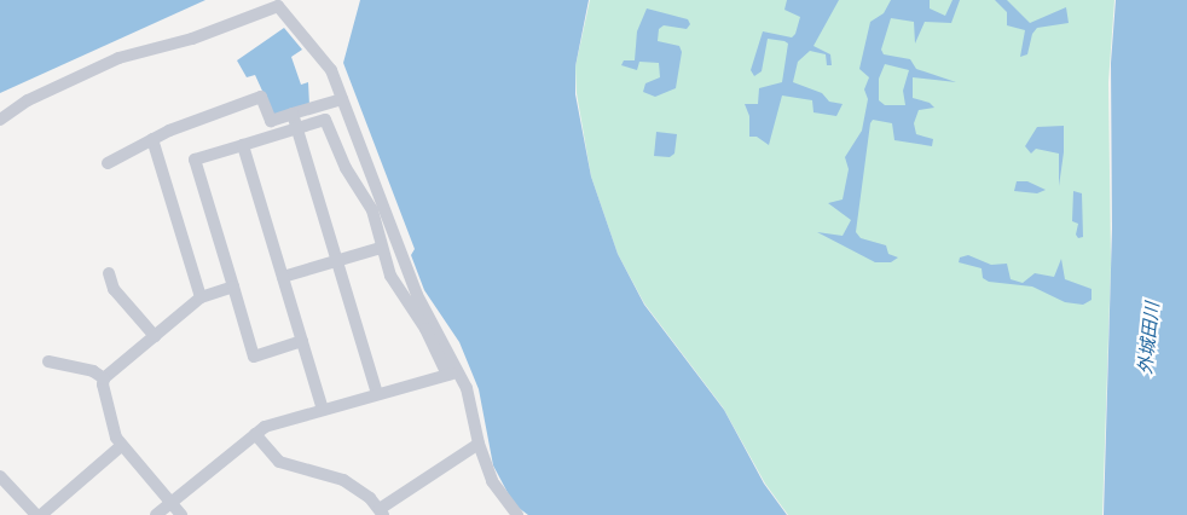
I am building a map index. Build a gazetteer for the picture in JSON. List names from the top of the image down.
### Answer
{
  "water": ["外城田川"]
}
